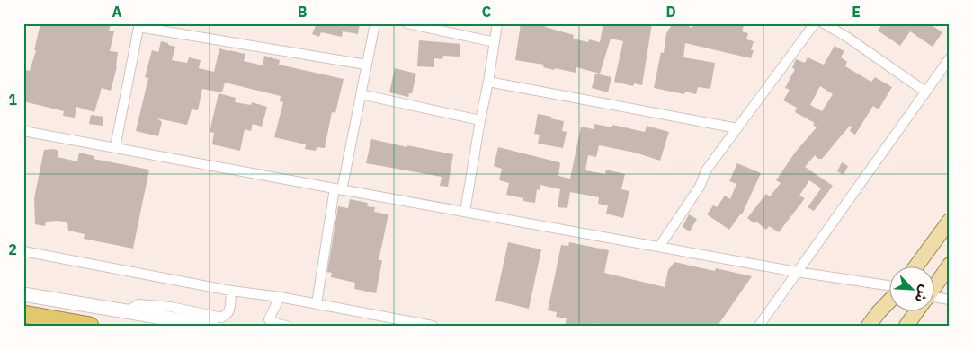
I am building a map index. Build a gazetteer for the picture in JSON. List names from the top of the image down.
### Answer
{
  "north": "bottom right",
  "grid": {
    "columns": [
      "A",
      "B",
      "C",
      "D",
      "E"
    ],
    "rows": ["1", "2"]
  }
}
